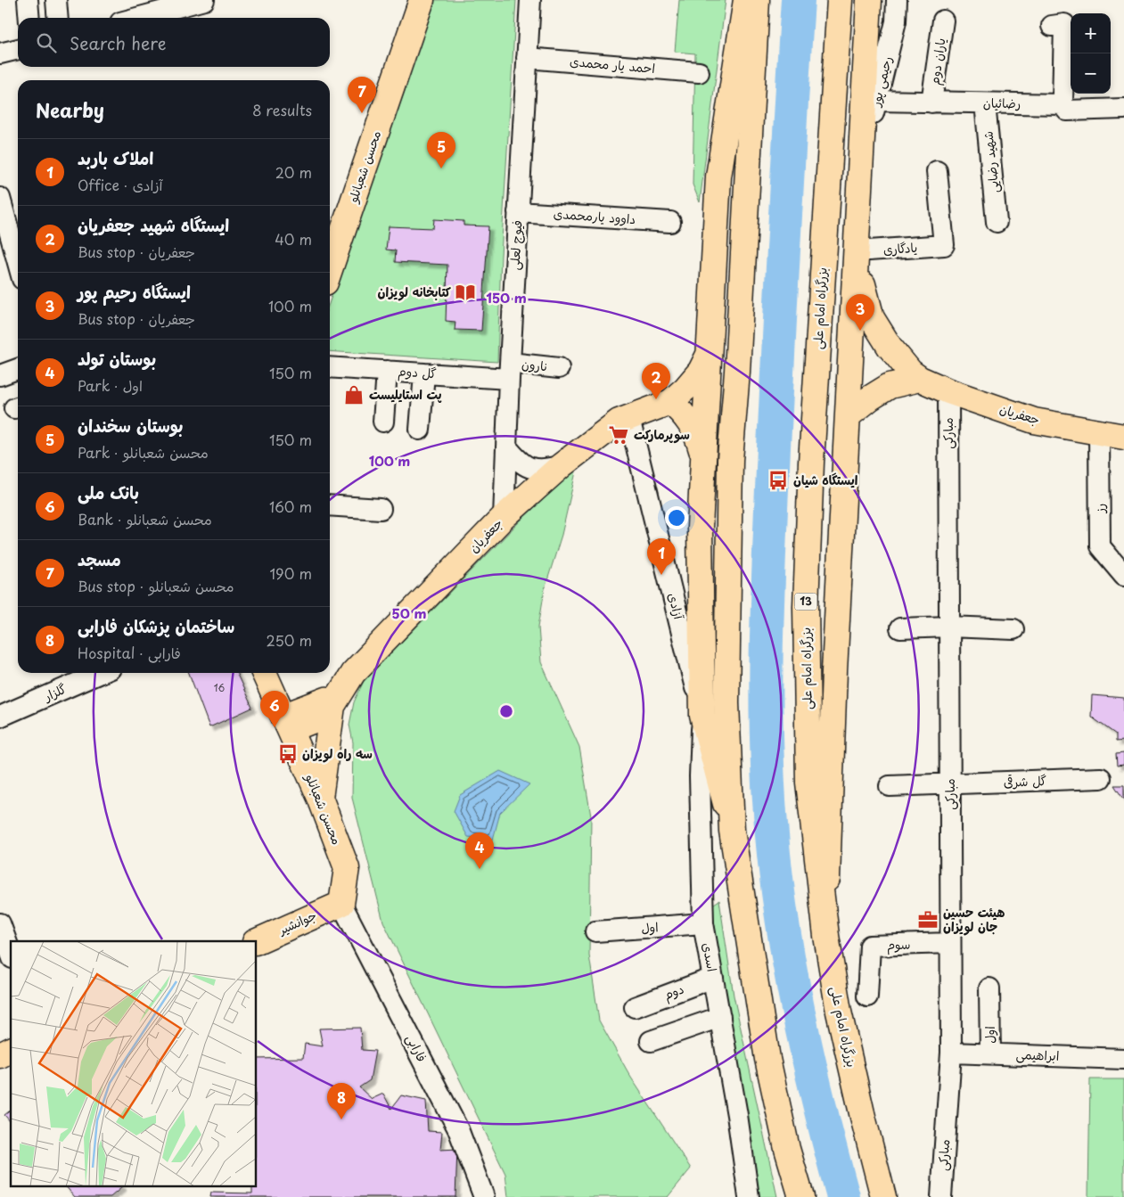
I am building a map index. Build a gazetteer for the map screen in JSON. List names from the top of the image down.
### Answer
{
  "streets": {
    "main road": [
      "محسن شعبانلو",
      "بزرگراه امام علی",
      "جعفریان",
      "13",
      "جوانشیر"
    ],
    "street": [
      "یاران دوم",
      "احمد یار محمدی",
      "رحیمی پور",
      "رضائیان",
      "شهید رضایی",
      "داوود یارمحمدی",
      "فیوج لعلی",
      "یادگاری",
      "نارون",
      "گل دوم",
      "مبارکی",
      "رز",
      "آزادی",
      "گلزار",
      "گل شرقی",
      "اول",
      "سوم",
      "اسدی",
      "دوم",
      "فارابی",
      "ابراهیمی"
    ]
  },
  "crossings": [
    ["یاران دوم", "رضائیان"],
    ["احمد یار محمدی", "فیوج لعلی"],
    ["رحیمی پور", "رضائیان"],
    ["رضائیان", "شهید رضایی"],
    ["محسن شعبانلو", "جوانشیر"],
    ["محسن شعبانلو", "فارابی"],
    ["داوود یارمحمدی", "فیوج لعلی"],
    ["فیوج لعلی", "نارون"],
    ["فیوج لعلی", "گل دوم"],
    ["فیوج لعلی", "جعفریان"],
    ["یادگاری", "جعفریان"],
    ["نارون", "گل دوم"],
    ["جعفریان", "مبارکی"],
    ["جعفریان", "رز"],
    ["جعفریان", "آزادی"],
    ["مبارکی", "گل شرقی"],
    ["مبارکی", "سوم"],
    ["مبارکی", "ابراهیمی"],
    ["آزادی", "اسدی"],
    ["جوانشیر", "فارابی"],
    ["اول", "اسدی"],
    ["اول", "ابراهیمی"],
    ["اسدی", "دوم"]
  ],
  "places": {
    "library": ["کتابخانه لویزان"],
    "shop": ["پت استایلیست"],
    "supermarket": ["سوپرمارکت"],
    "bus stop": ["ایستگاه شیان", "سه راه لویزان"],
    "office": ["هیئت حسین جان لویزان"]
  },
  "house_numbers": ["16"],
  "page": {
    "map_buttons": ["+", "−"],
    "search": "Search here",
    "pins": [
      "7",
      "5",
      "3",
      "2",
      "1",
      "6",
      "4",
      "8"
    ],
    "heading": ["Nearby", "8 results"],
    "list": [
      {
        "mark": "1",
        "name": "املاک باربد",
        "note": "Office · آزادی",
        "value": "20 m"
      },
      {
        "mark": "2",
        "name": "ایستگاه شهید جعفریان",
        "note": "Bus stop · جعفریان",
        "value": "40 m"
      },
      {
        "mark": "3",
        "name": "ایستگاه رحیم پور",
        "note": "Bus stop · جعفریان",
        "value": "100 m"
      },
      {
        "mark": "4",
        "name": "بوستان تولد",
        "note": "Park · اول",
        "value": "150 m"
      },
      {
        "mark": "5",
        "name": "بوستان سخندان",
        "note": "Park · محسن شعبانلو",
        "value": "150 m"
      },
      {
        "mark": "6",
        "name": "بانک ملی",
        "note": "Bank · محسن شعبانلو",
        "value": "160 m"
      },
      {
        "mark": "7",
        "name": "مسجد",
        "note": "Bus stop · محسن شعبانلو",
        "value": "190 m"
      },
      {
        "mark": "8",
        "name": "ساختمان پزشکان فارابی",
        "note": "Hospital · فارابی",
        "value": "250 m"
      }
    ]
  },
  "rings": ["150 m", "100 m", "50 m"]
}
